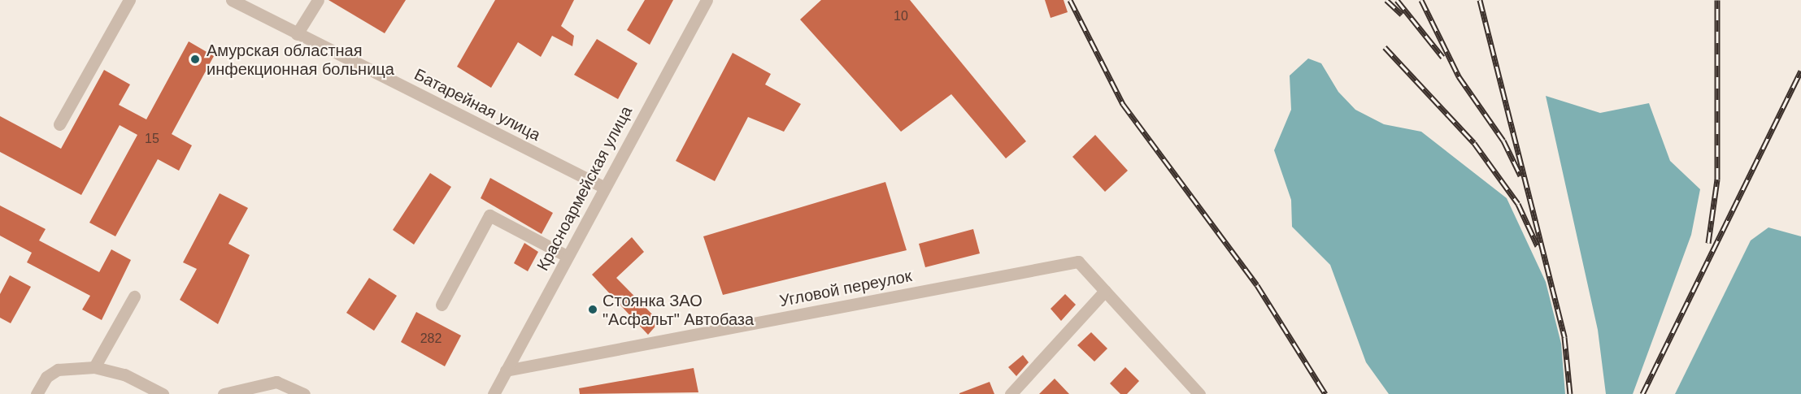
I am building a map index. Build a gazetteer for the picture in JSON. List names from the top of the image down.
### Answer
{
  "streets": {
    "street": ["Батарейная улица", "Красноармейская улица", "Угловой переулок"]
  },
  "crossings": [
    ["Батарейная улица", "Красноармейская улица"],
    ["Красноармейская улица", "Угловой переулок"]
  ],
  "places": ["Амурская областная инфекционная больница", "Стоянка ЗАО \"Асфальт\" Автобаза"],
  "house_numbers": ["10", "15", "282"]
}
